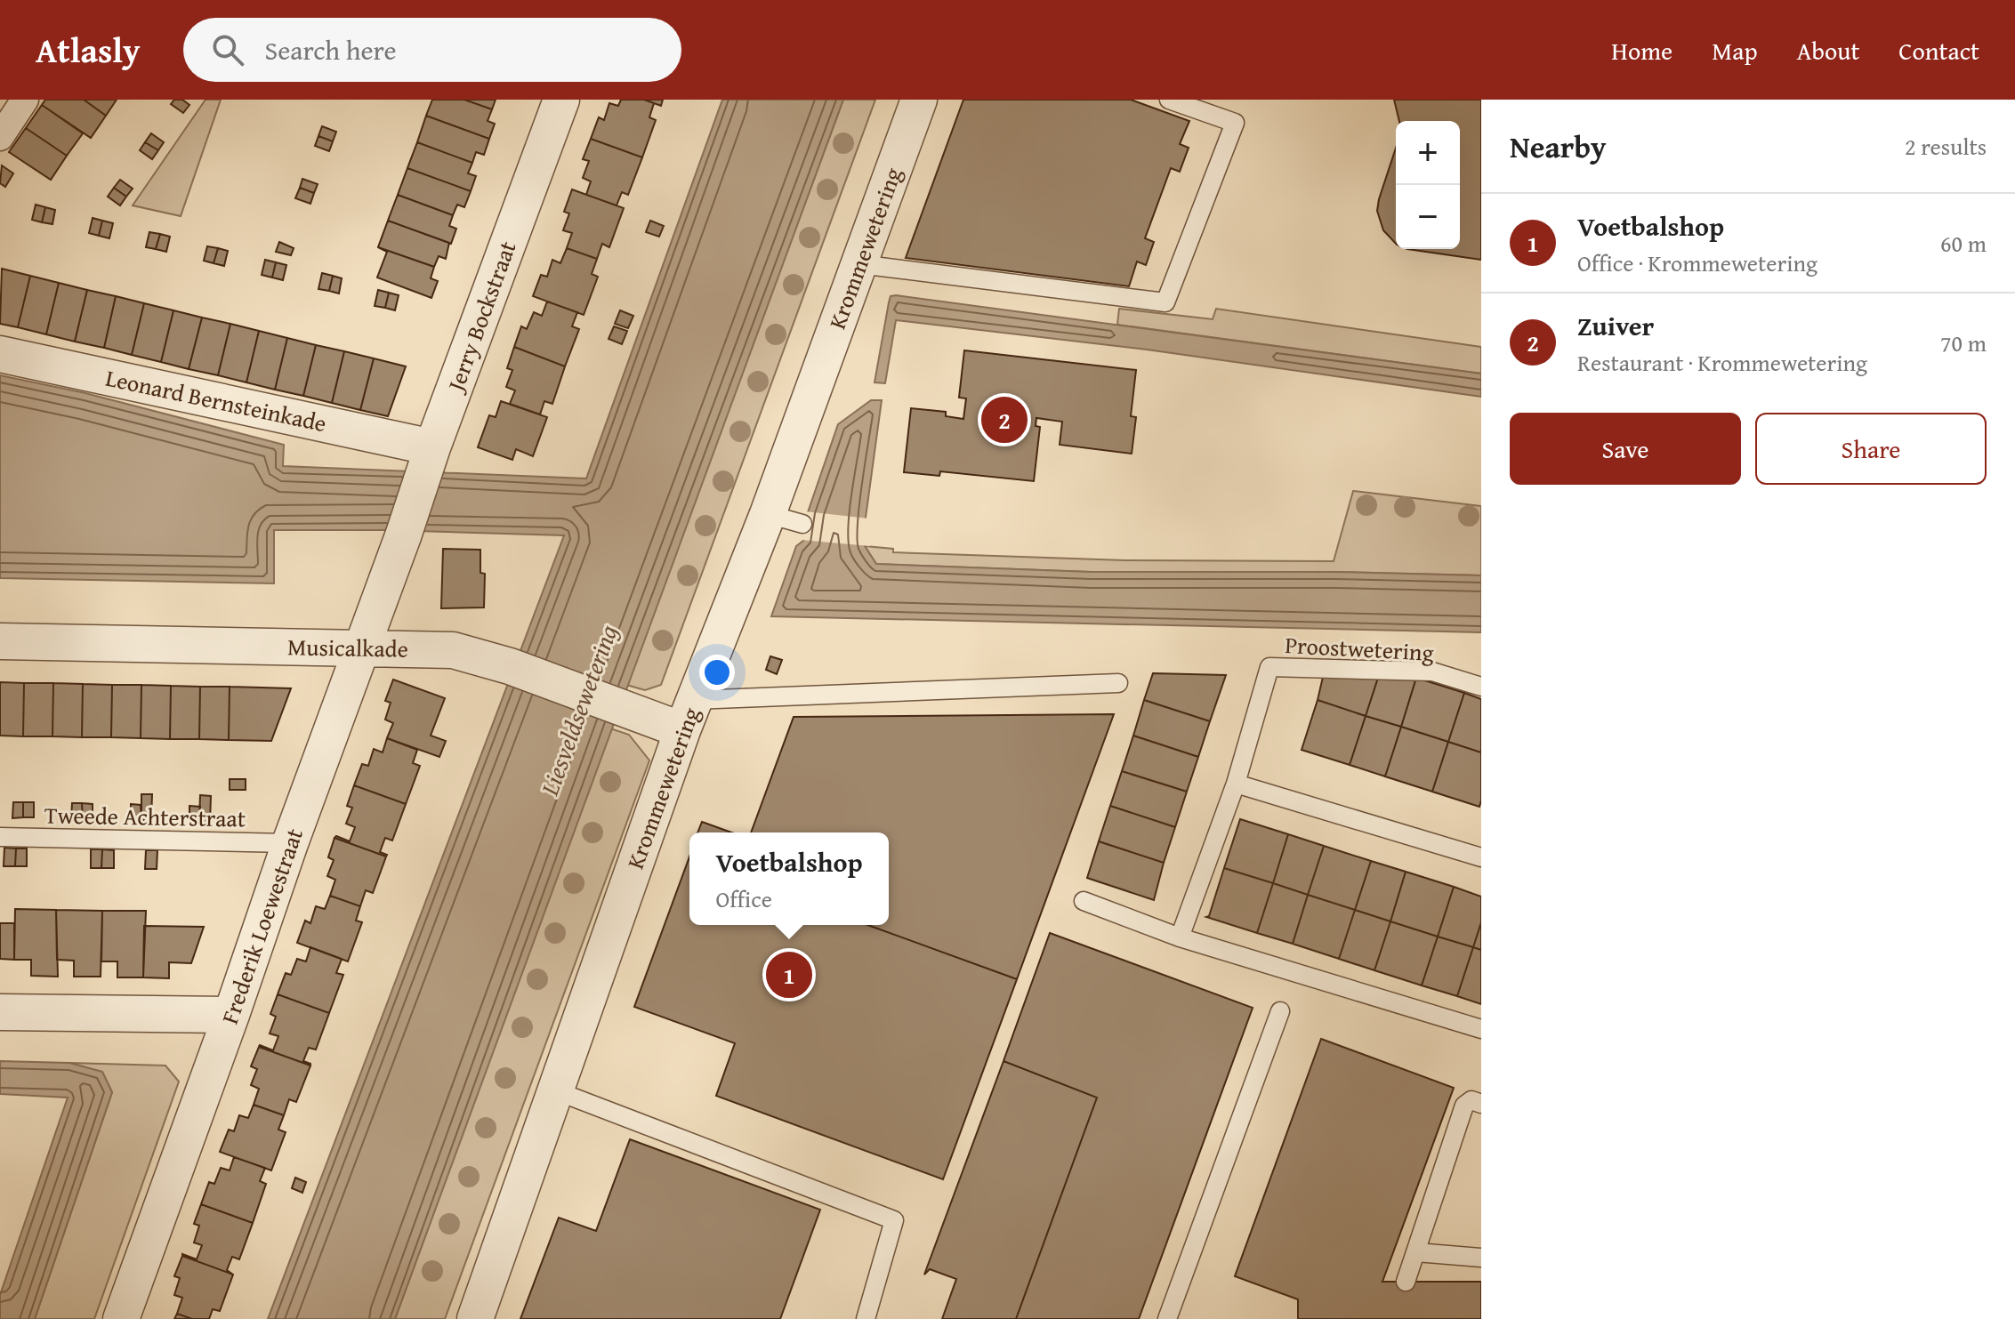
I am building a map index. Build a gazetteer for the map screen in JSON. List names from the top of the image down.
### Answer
{
  "streets": {
    "street": [
      "Krommewetering",
      "Jerry Bockstraat",
      "Leonard Bernsteinkade",
      "Musicalkade",
      "Frederik Loewestraat"
    ],
    "lane": ["Proostwetering", "Tweede Achterstraat"]
  },
  "crossings": [
    ["Krommewetering", "Musicalkade"],
    ["Jerry Bockstraat", "Leonard Bernsteinkade"],
    ["Jerry Bockstraat", "Frederik Loewestraat"],
    ["Musicalkade", "Frederik Loewestraat"],
    ["Tweede Achterstraat", "Frederik Loewestraat"]
  ],
  "water": ["Liesveldsewetering"],
  "page": {
    "header": "Atlasly",
    "search": "Search here",
    "nav": [
      "Home",
      "Map",
      "About",
      "Contact"
    ],
    "heading": ["Nearby", "2 results"],
    "map_buttons": ["+", "−"],
    "list": [
      {
        "mark": "1",
        "name": "Voetbalshop",
        "note": "Office · Krommewetering",
        "value": "60 m"
      },
      {
        "mark": "2",
        "name": "Zuiver",
        "note": "Restaurant · Krommewetering",
        "value": "70 m"
      }
    ],
    "buttons": ["Save", "Share"],
    "pins": ["2", "1"],
    "popup": ["Voetbalshop", "Office"]
  }
}
